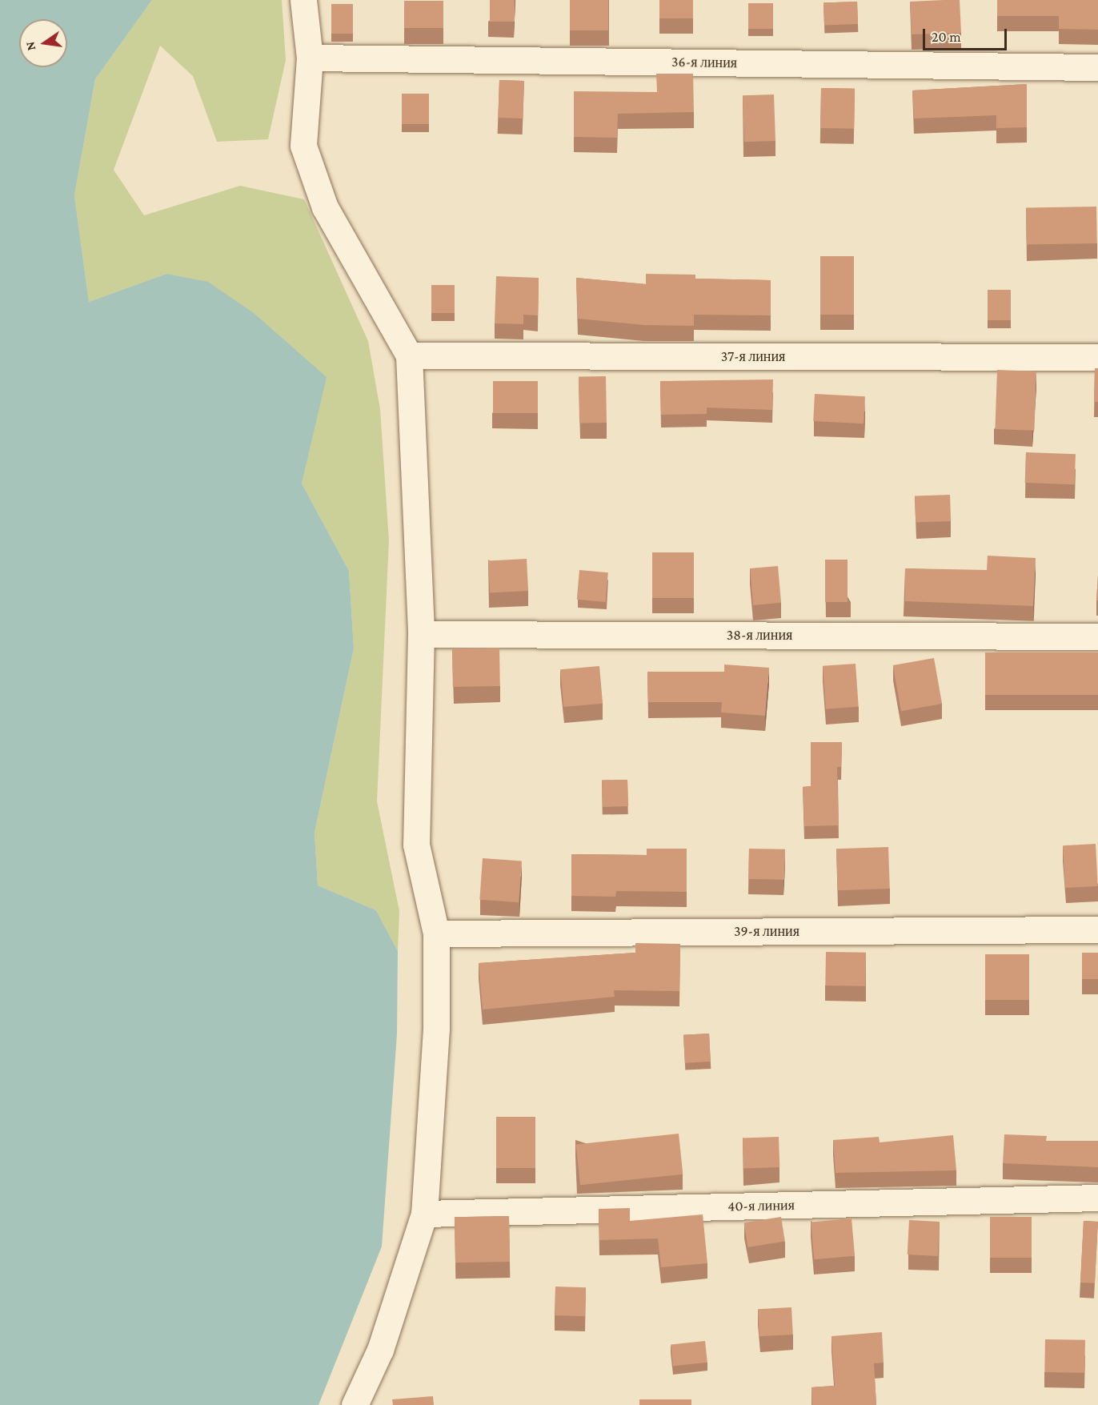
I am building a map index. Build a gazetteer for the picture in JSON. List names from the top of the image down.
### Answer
{
  "streets": {
    "street": [
      "36-я линия",
      "37-я линия",
      "38-я линия",
      "39-я линия",
      "40-я линия"
    ]
  },
  "scale_bar": "20 m",
  "north": "left"
}
